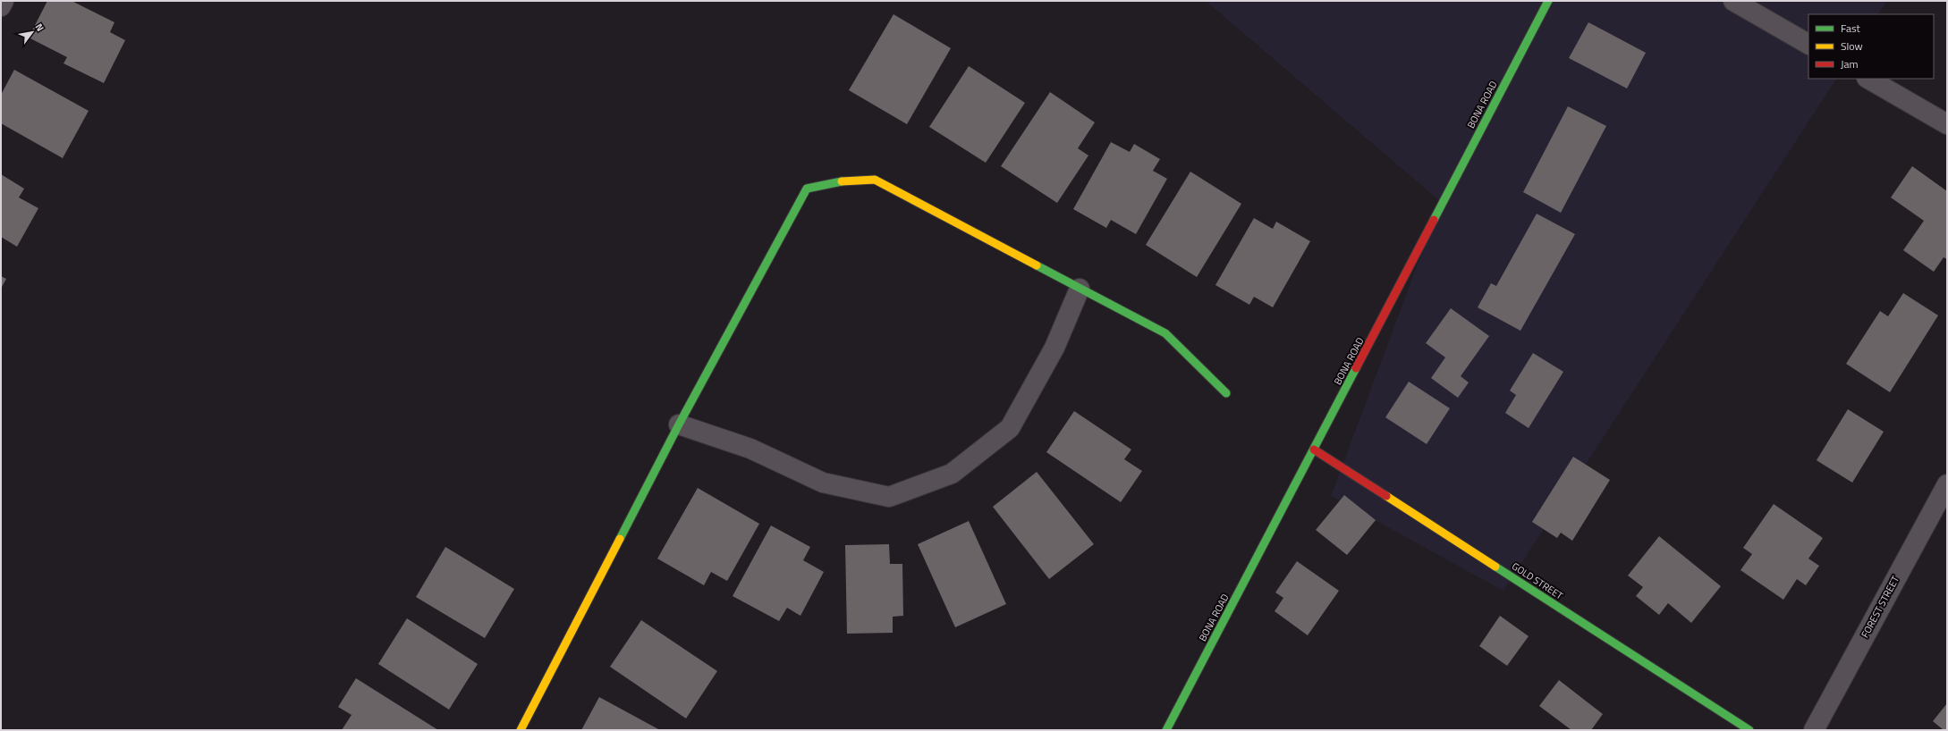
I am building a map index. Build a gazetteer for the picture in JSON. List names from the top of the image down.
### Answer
{
  "streets": {
    "street": ["BONA ROAD", "GOLD STREET", "FOREST STREET"]
  },
  "crossings": [
    ["BONA ROAD", "GOLD STREET"]
  ],
  "legend": ["Fast", "Slow", "Jam"],
  "north": "top right"
}
